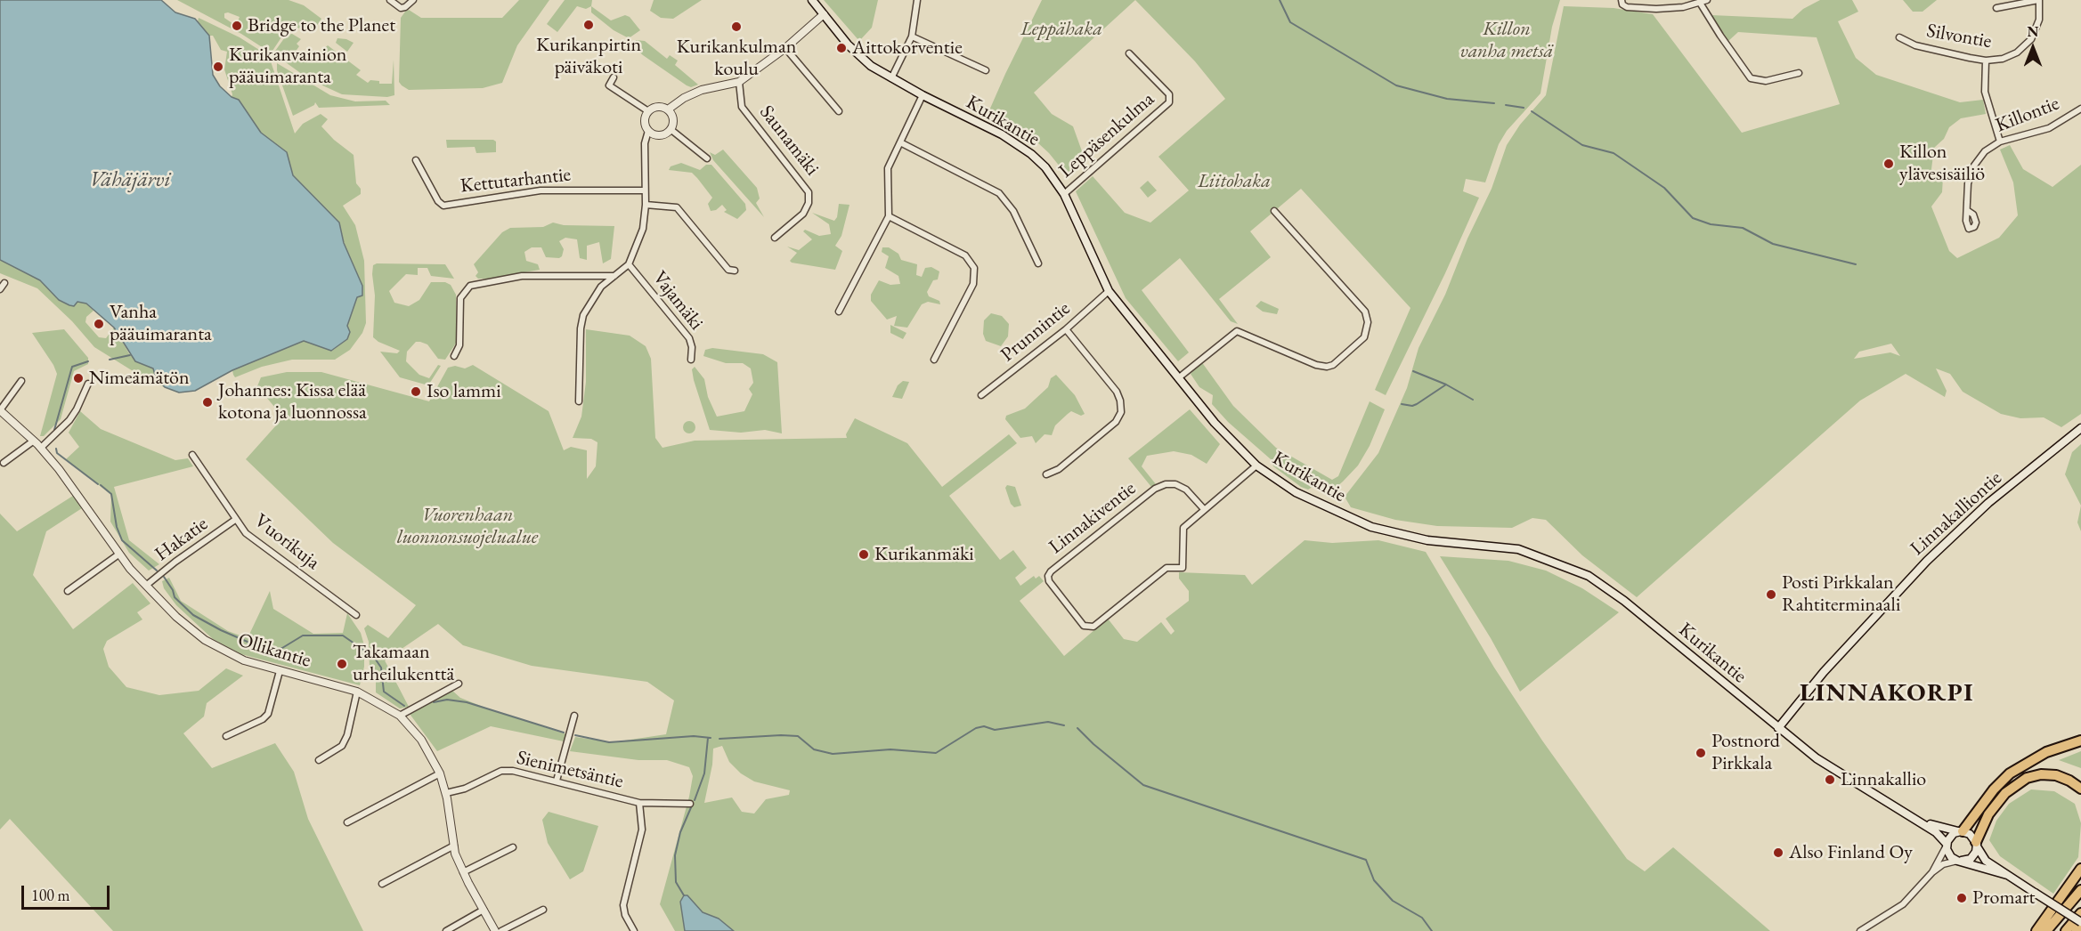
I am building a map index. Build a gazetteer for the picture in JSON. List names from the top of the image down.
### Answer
{
  "streets": {
    "main road": ["Kurikantie", "Linnakalliontie"],
    "street": [
      "Silvontie",
      "Killontie",
      "Leppäsenkulma",
      "Saunamäki",
      "Kettutarhantie",
      "Vajamäki",
      "Prunnintie",
      "Linnakiventie",
      "Hakatie",
      "Vuorikuja",
      "Ollikantie",
      "Sienimetsäntie"
    ]
  },
  "crossings": [
    ["Kurikantie", "Leppäsenkulma"],
    ["Kurikantie", "Prunnintie"],
    ["Kurikantie", "Linnakalliontie"],
    ["Kurikantie", "Linnakiventie"],
    ["Hakatie", "Vuorikuja"],
    ["Hakatie", "Ollikantie"],
    ["Ollikantie", "Sienimetsäntie"]
  ],
  "districts": ["LINNAKORPI"],
  "water": ["Vähäjärvi"],
  "parks": [
    "Leppähaka",
    "Killon vanha metsä",
    "Liitohaka",
    "Vuorenhaan luonnonsuojelualue"
  ],
  "places": [
    "Kurikanpirtin päiväkoti",
    "Bridge to the Planet",
    "Kurikankulman koulu",
    "Aittokorventie",
    "Kurikanvainion pääuimaranta",
    "Killon ylävesisäiliö",
    "Vanha pääuimaranta",
    "Nimeämätön",
    "Iso lammi",
    "Johannes: Kissa elää kotona ja luonnossa",
    "Kurikanmäki",
    "Posti Pirkkalan Rahtiterminaali",
    "Takamaan urheilukenttä",
    "Postnord Pirkkala",
    "Linnakallio",
    "Also Finland Oy",
    "Promart"
  ],
  "scale_bar": "100 m",
  "north": "top"
}
